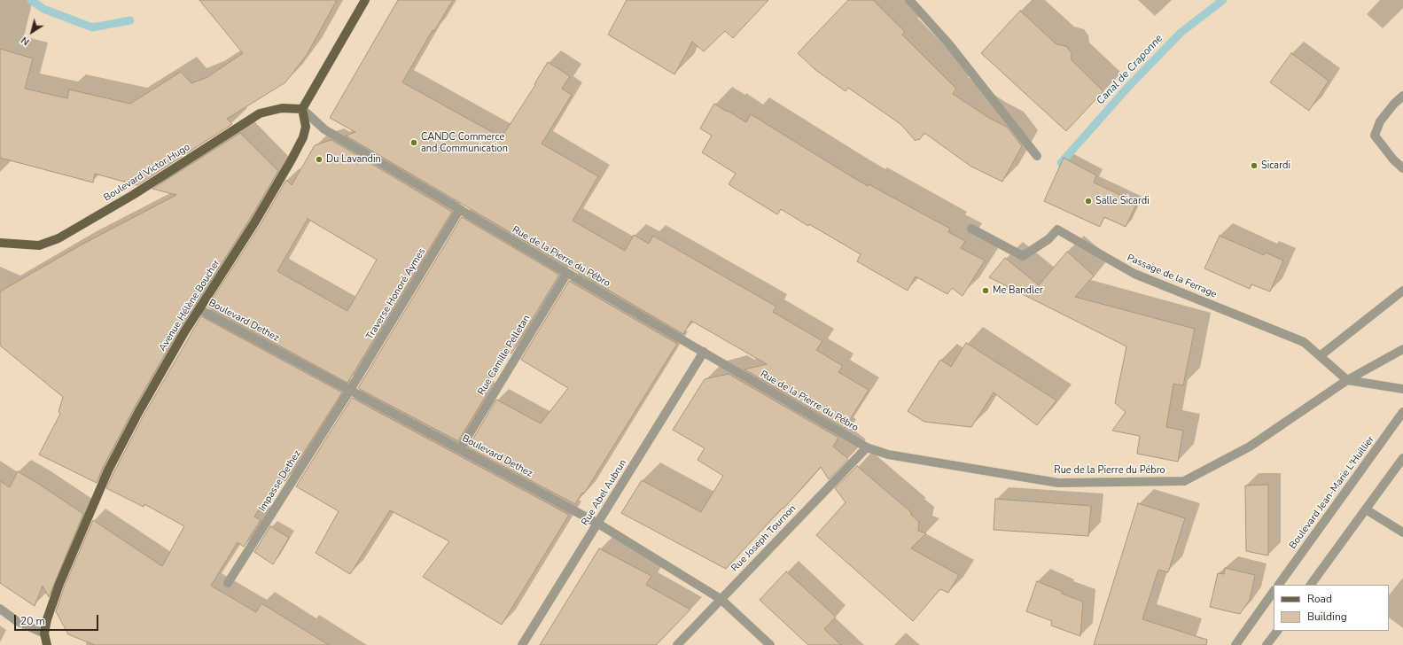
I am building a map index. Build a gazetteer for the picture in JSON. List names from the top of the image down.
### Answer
{
  "streets": {
    "main road": ["Boulevard Victor Hugo", "Avenue Hélène Boucher"],
    "street": [
      "Rue de la Pierre du Pébro",
      "Passage de la Ferrage",
      "Traverse Honoré Aymes",
      "Boulevard Dethez",
      "Rue Camille Pelletan",
      "Impasse Dethez",
      "Rue Abel Aubrun",
      "Boulevard Jean-Marie L'Huillier",
      "Rue Joseph Tournon"
    ]
  },
  "crossings": [
    ["Boulevard Victor Hugo", "Rue de la Pierre du Pébro"],
    ["Boulevard Victor Hugo", "Avenue Hélène Boucher"],
    ["Rue de la Pierre du Pébro", "Passage de la Ferrage"],
    ["Rue de la Pierre du Pébro", "Traverse Honoré Aymes"],
    ["Rue de la Pierre du Pébro", "Avenue Hélène Boucher"],
    ["Rue de la Pierre du Pébro", "Rue Camille Pelletan"],
    ["Rue de la Pierre du Pébro", "Rue Abel Aubrun"],
    ["Rue de la Pierre du Pébro", "Rue Joseph Tournon"],
    ["Traverse Honoré Aymes", "Boulevard Dethez"],
    ["Traverse Honoré Aymes", "Impasse Dethez"],
    ["Avenue Hélène Boucher", "Boulevard Dethez"],
    ["Boulevard Dethez", "Rue Camille Pelletan"],
    ["Boulevard Dethez", "Impasse Dethez"],
    ["Boulevard Dethez", "Rue Abel Aubrun"],
    ["Boulevard Dethez", "Rue Joseph Tournon"]
  ],
  "water": ["Canal de Craponne"],
  "places": [
    "CANDC Commerce and Communication",
    "Du Lavandin",
    "Sicardi",
    "Salle Sicardi",
    "Me Bandler"
  ],
  "legend": ["Road", "Building"],
  "scale_bar": "20 m",
  "north": "bottom left"
}
